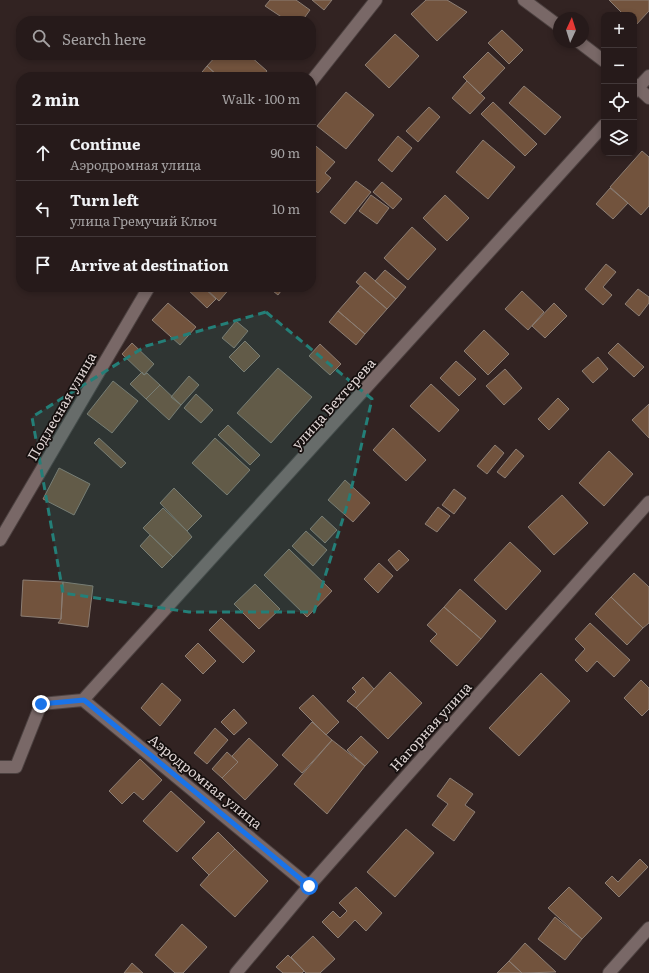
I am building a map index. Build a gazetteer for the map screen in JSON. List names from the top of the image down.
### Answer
{
  "streets": {
    "street": [
      "улица Бехтерева",
      "Подлесная улица",
      "Нагорная улица",
      "Аэродромная улица"
    ]
  },
  "crossings": [
    ["улица Бехтерева", "Аэродромная улица"],
    ["Нагорная улица", "Аэродромная улица"]
  ],
  "north": "top",
  "page": {
    "map_buttons": ["+", "−"],
    "search": "Search here",
    "heading": ["2 min", "Walk · 100 m"],
    "list": [
      ["Continue", "Аэродромная улица", "90 m"],
      ["Turn left", "улица Гремучий Ключ", "10 m"],
      "Arrive at destination"
    ]
  }
}
